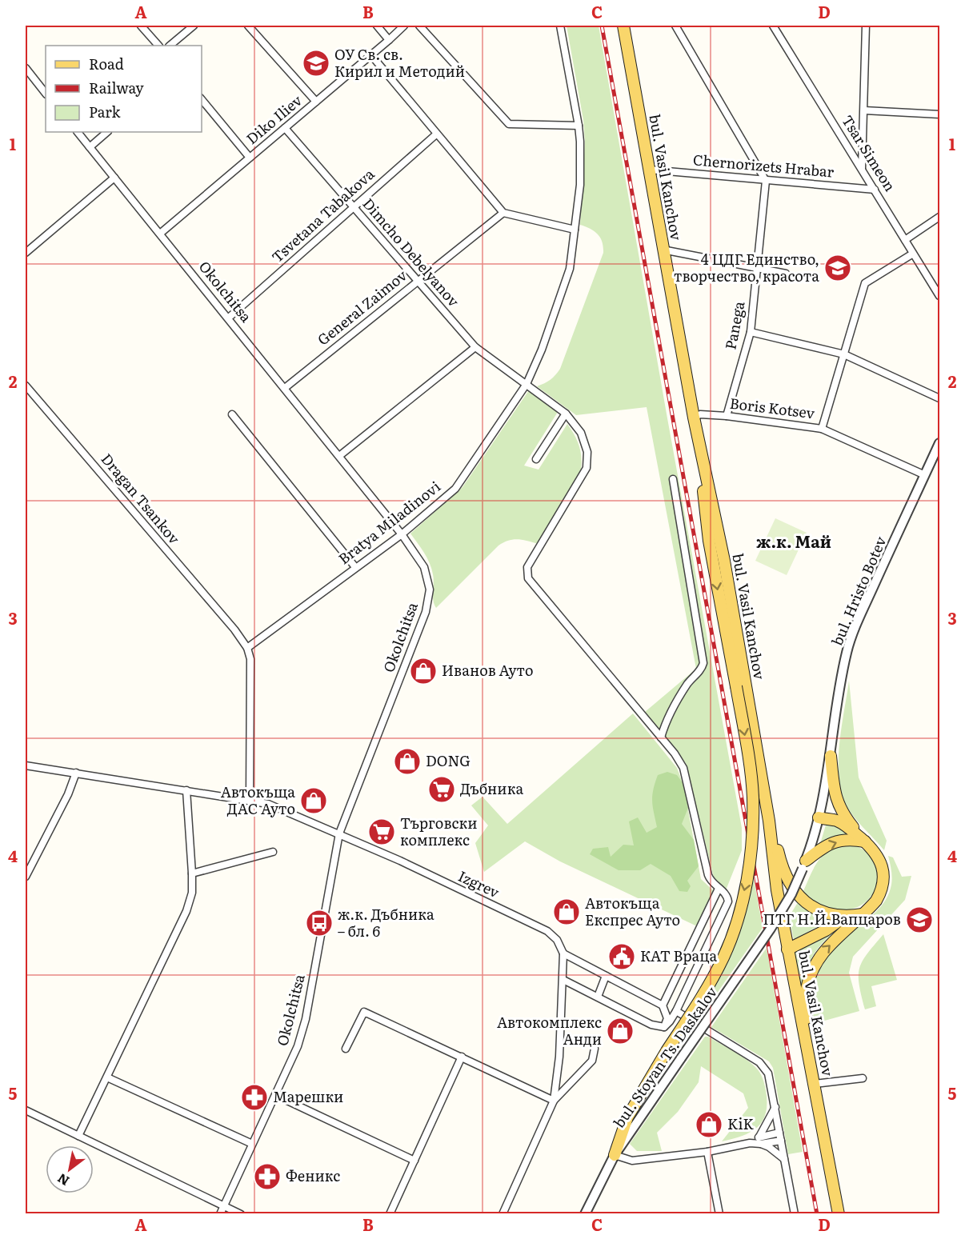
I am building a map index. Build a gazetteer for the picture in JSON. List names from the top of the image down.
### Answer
{
  "streets": {
    "main road": ["bul. Vasil Kanchov"],
    "street": [
      "Diko Iliev",
      "Tsar Simeon",
      "Chernorizets Hrabar",
      "Tsvetana Tabakova",
      "Dimcho Debelyanov",
      "Okolchitsa",
      "General Zaimov",
      "Panega",
      "Boris Kotsev",
      "Dragan Tsankov",
      "Bratya Miladinovi",
      "bul. Hristo Botev",
      "Izgrev",
      "bul. Stoyan Ts. Daskalov"
    ]
  },
  "crossings": [
    ["Diko Iliev", "Dimcho Debelyanov"],
    ["Diko Iliev", "Okolchitsa"],
    ["Tsar Simeon", "Chernorizets Hrabar"],
    ["Chernorizets Hrabar", "bul. Vasil Kanchov"],
    ["Chernorizets Hrabar", "Panega"],
    ["bul. Vasil Kanchov", "Boris Kotsev"],
    ["Tsvetana Tabakova", "Dimcho Debelyanov"],
    ["Tsvetana Tabakova", "Okolchitsa"],
    ["Dimcho Debelyanov", "General Zaimov"],
    ["Dimcho Debelyanov", "Bratya Miladinovi"],
    ["Okolchitsa", "General Zaimov"],
    ["Okolchitsa", "Bratya Miladinovi"],
    ["Okolchitsa", "Izgrev"],
    ["Panega", "Boris Kotsev"],
    ["Boris Kotsev", "bul. Hristo Botev"],
    ["Dragan Tsankov", "Bratya Miladinovi"],
    ["bul. Hristo Botev", "bul. Stoyan Ts. Daskalov"]
  ],
  "districts": ["ж.к. Май"],
  "places": {
    "school or university": ["ОУ Св. св. Кирил и Методий", "4 ЦДГ Единство, творчество, красота", "ПТГ Н.Й.Вапцаров"],
    "shop": [
      "Иванов Ауто",
      "DONG",
      "Автокъща ДАС Ауто",
      "Автокъща Експрес Ауто",
      "Автокомплекс Анди",
      "KiK"
    ],
    "supermarket": ["Дъбника", "Търговски комплекс"],
    "bus stop": ["ж.к. Дъбника – бл. 6"],
    "public building": ["КАТ Враца"],
    "pharmacy": ["Марешки", "Феникс"]
  },
  "legend": ["Road", "Railway", "Park"],
  "north": "bottom left",
  "grid": {
    "columns": [
      "A",
      "B",
      "C",
      "D"
    ],
    "rows": [
      "1",
      "2",
      "3",
      "4",
      "5"
    ]
  }
}
